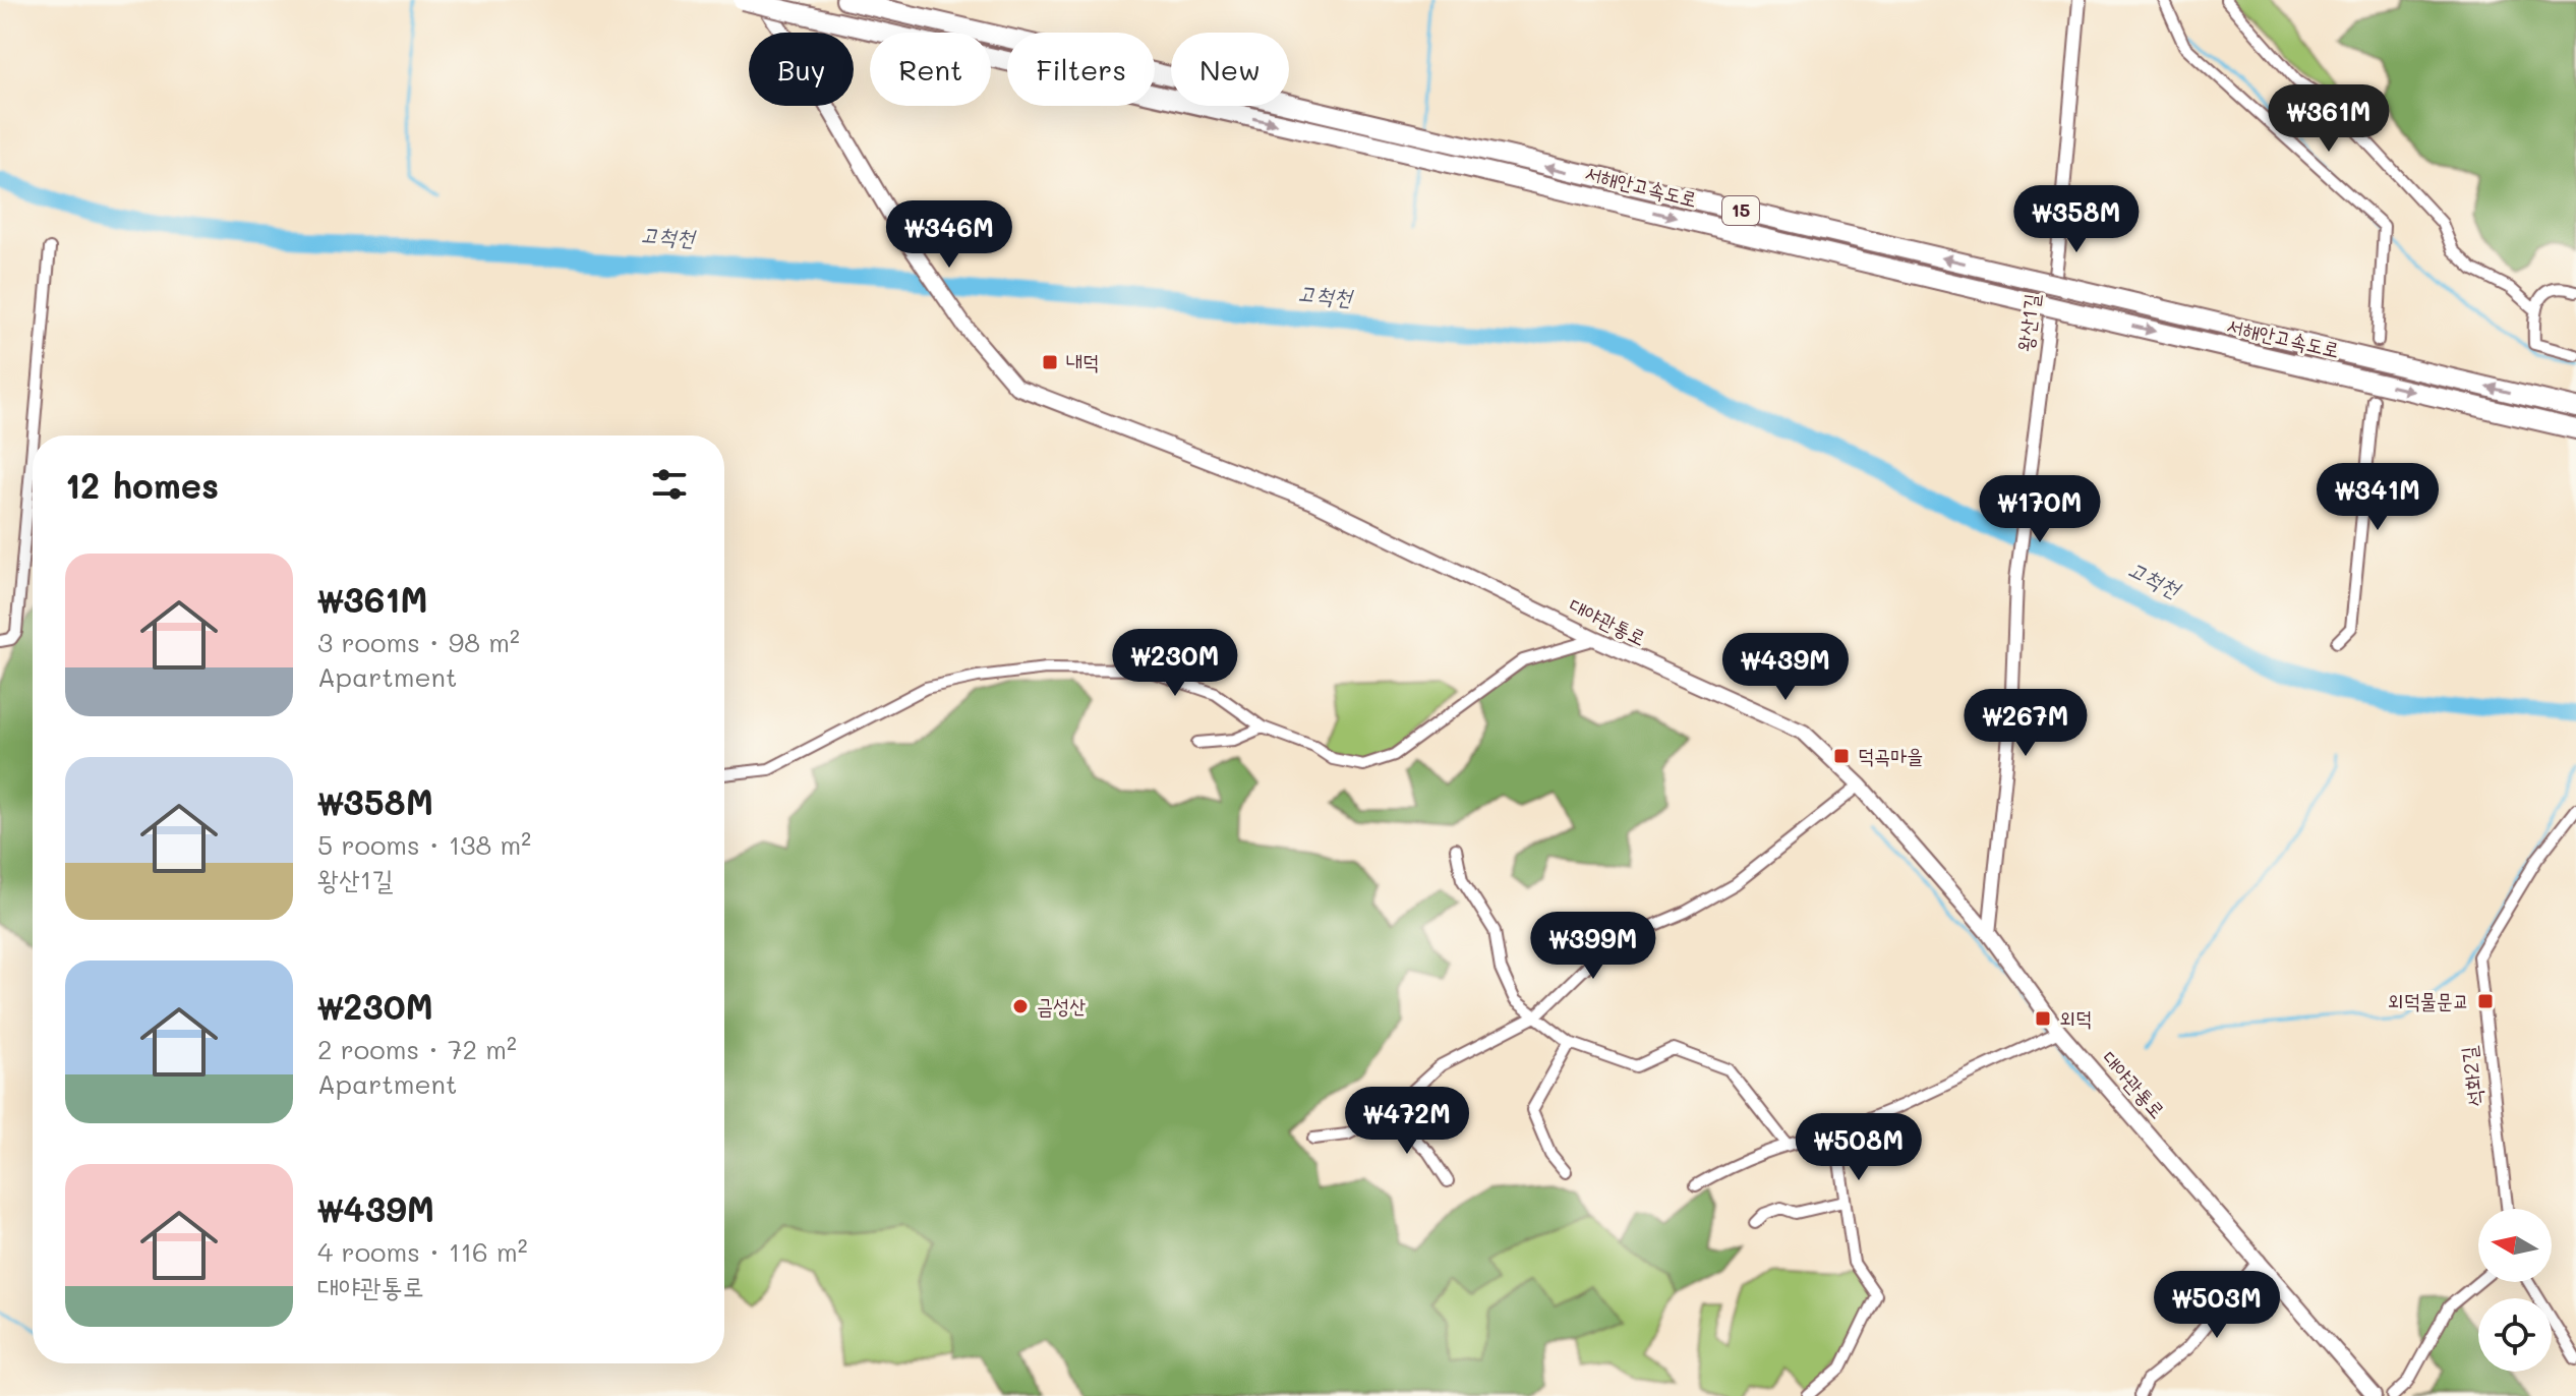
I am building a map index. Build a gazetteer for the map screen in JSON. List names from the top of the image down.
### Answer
{
  "streets": {
    "highway": ["서해안고속도로", "15"],
    "main road": ["대야관통로"],
    "street": ["왕산1길", "석화2길"]
  },
  "crossings": [
    ["왕산1길", "대야관통로"]
  ],
  "water": ["고척천"],
  "places": {
    "transit": [
      "내덕",
      "덕곡마을",
      "외덕물문교",
      "외덕"
    ],
    "other": ["금성산"]
  },
  "north": "left",
  "page": {
    "chip": [
      "Buy",
      "Rent",
      "Filters",
      "New"
    ],
    "price": [
      "₩361M",
      "₩358M",
      "₩346M",
      "₩341M",
      "₩170M",
      "₩230M",
      "₩439M",
      "₩267M",
      "₩399M",
      "₩472M",
      "₩508M",
      "₩503M"
    ],
    "heading": "12 homes",
    "list": [
      {
        "name": "₩361M",
        "note": "3 rooms · 98 m² · Apartment"
      },
      {
        "name": "₩358M",
        "note": "5 rooms · 138 m² · 왕산1길"
      },
      {
        "name": "₩230M",
        "note": "2 rooms · 72 m² · Apartment"
      },
      {
        "name": "₩439M",
        "note": "4 rooms · 116 m² · 대야관통로"
      }
    ]
  }
}
